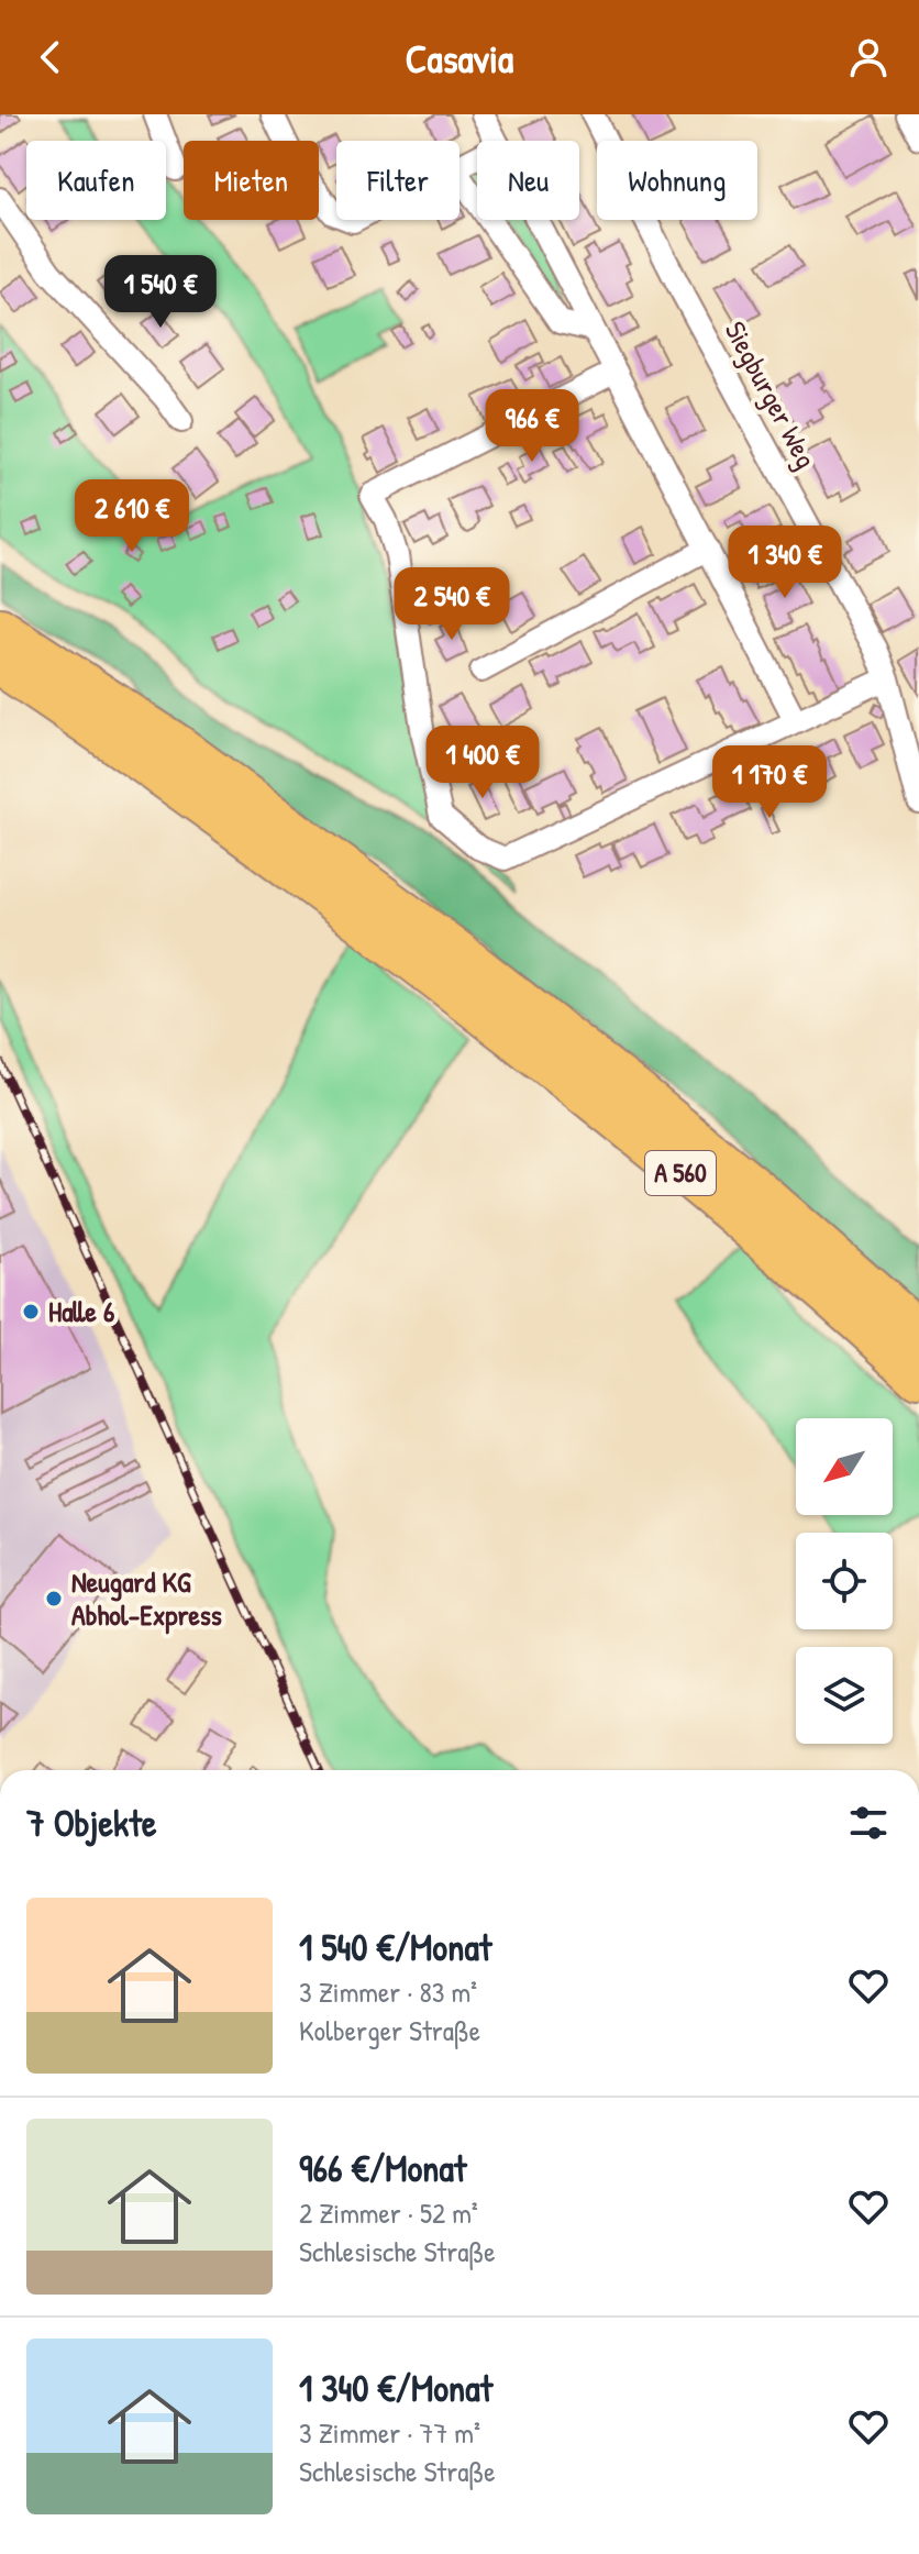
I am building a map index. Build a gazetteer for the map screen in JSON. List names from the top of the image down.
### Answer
{
  "streets": {
    "highway": ["A 560"],
    "street": ["Siegburger Weg"]
  },
  "places": ["Halle 6", "Neugard KG Abhol-Express"],
  "north": "bottom left",
  "page": {
    "header": "Casavia",
    "chip": [
      "Kaufen",
      "Mieten",
      "Filter",
      "Neu",
      "Wohnung"
    ],
    "price": [
      "1 540 €",
      "966 €",
      "2 610 €",
      "1 340 €",
      "2 540 €",
      "1 400 €",
      "1 170 €"
    ],
    "heading": "7 Objekte",
    "list": [
      {
        "name": "1 540 €/Monat",
        "note": "3 Zimmer · 83 m² · Kolberger Straße"
      },
      {
        "name": "966 €/Monat",
        "note": "2 Zimmer · 52 m² · Schlesische Straße"
      },
      {
        "name": "1 340 €/Monat",
        "note": "3 Zimmer · 77 m² · Schlesische Straße"
      }
    ]
  }
}
